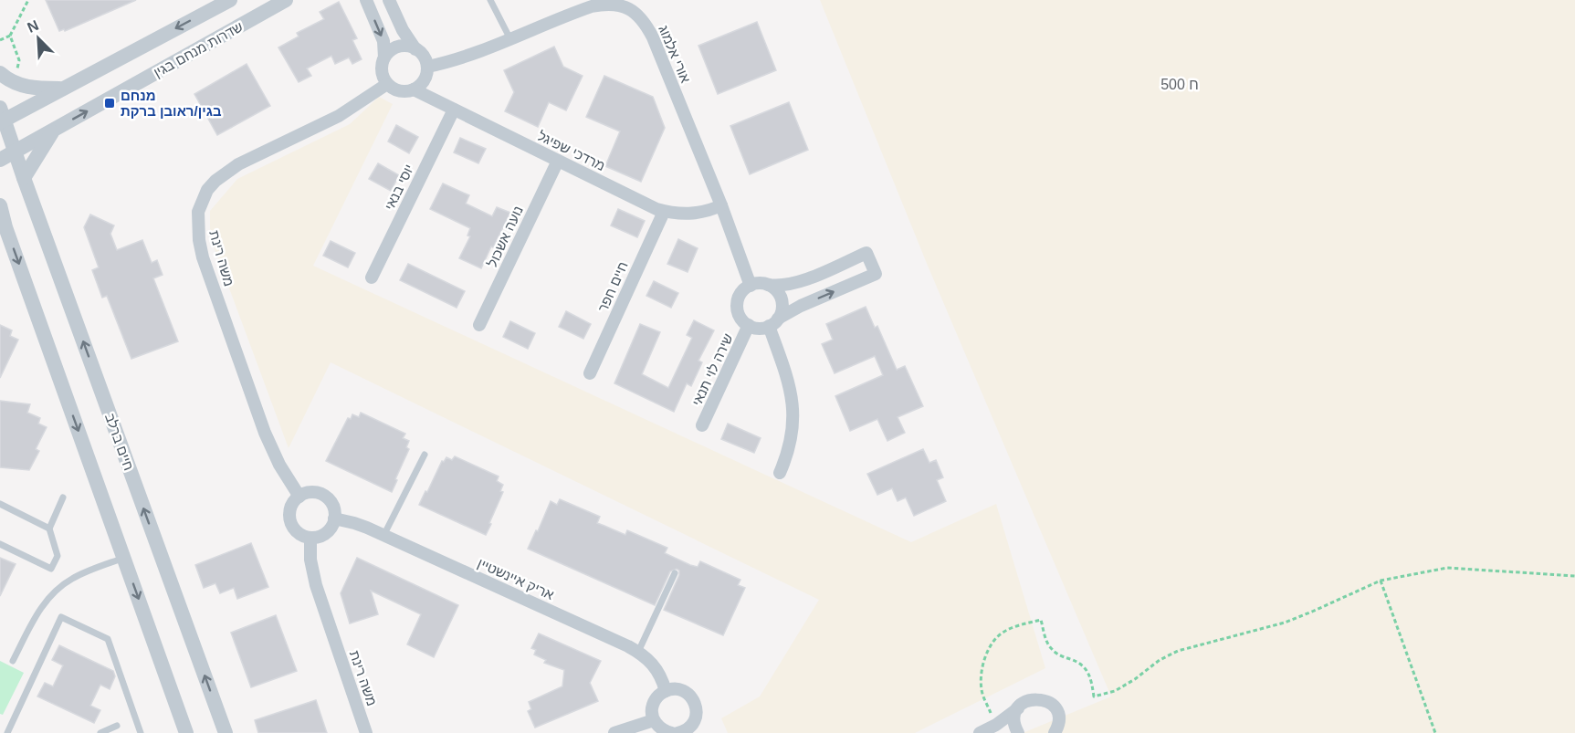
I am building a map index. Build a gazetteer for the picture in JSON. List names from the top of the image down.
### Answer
{
  "streets": {
    "street": [
      "שדרות מנחם בגין",
      "אורי אלמוג",
      "מרדכי שפיגל",
      "יוסי בנאי",
      "נועה אשכול",
      "משה רינת",
      "חיים חפר",
      "שירה לוי תנאי",
      "חיים ברלב",
      "אריק איינשטיין"
    ]
  },
  "crossings": [
    ["שדרות מנחם בגין", "חיים ברלב"],
    ["אורי אלמוג", "מרדכי שפיגל"],
    ["אורי אלמוג", "משה רינת"],
    ["אורי אלמוג", "שירה לוי תנאי"],
    ["מרדכי שפיגל", "יוסי בנאי"],
    ["מרדכי שפיגל", "נועה אשכול"],
    ["מרדכי שפיגל", "משה רינת"],
    ["מרדכי שפיגל", "חיים חפר"],
    ["משה רינת", "אריק איינשטיין"]
  ],
  "districts": ["ח 500"],
  "places": {
    "transit": ["מנחם בגין/ראובן ברקת"]
  },
  "north": "top left"
}
